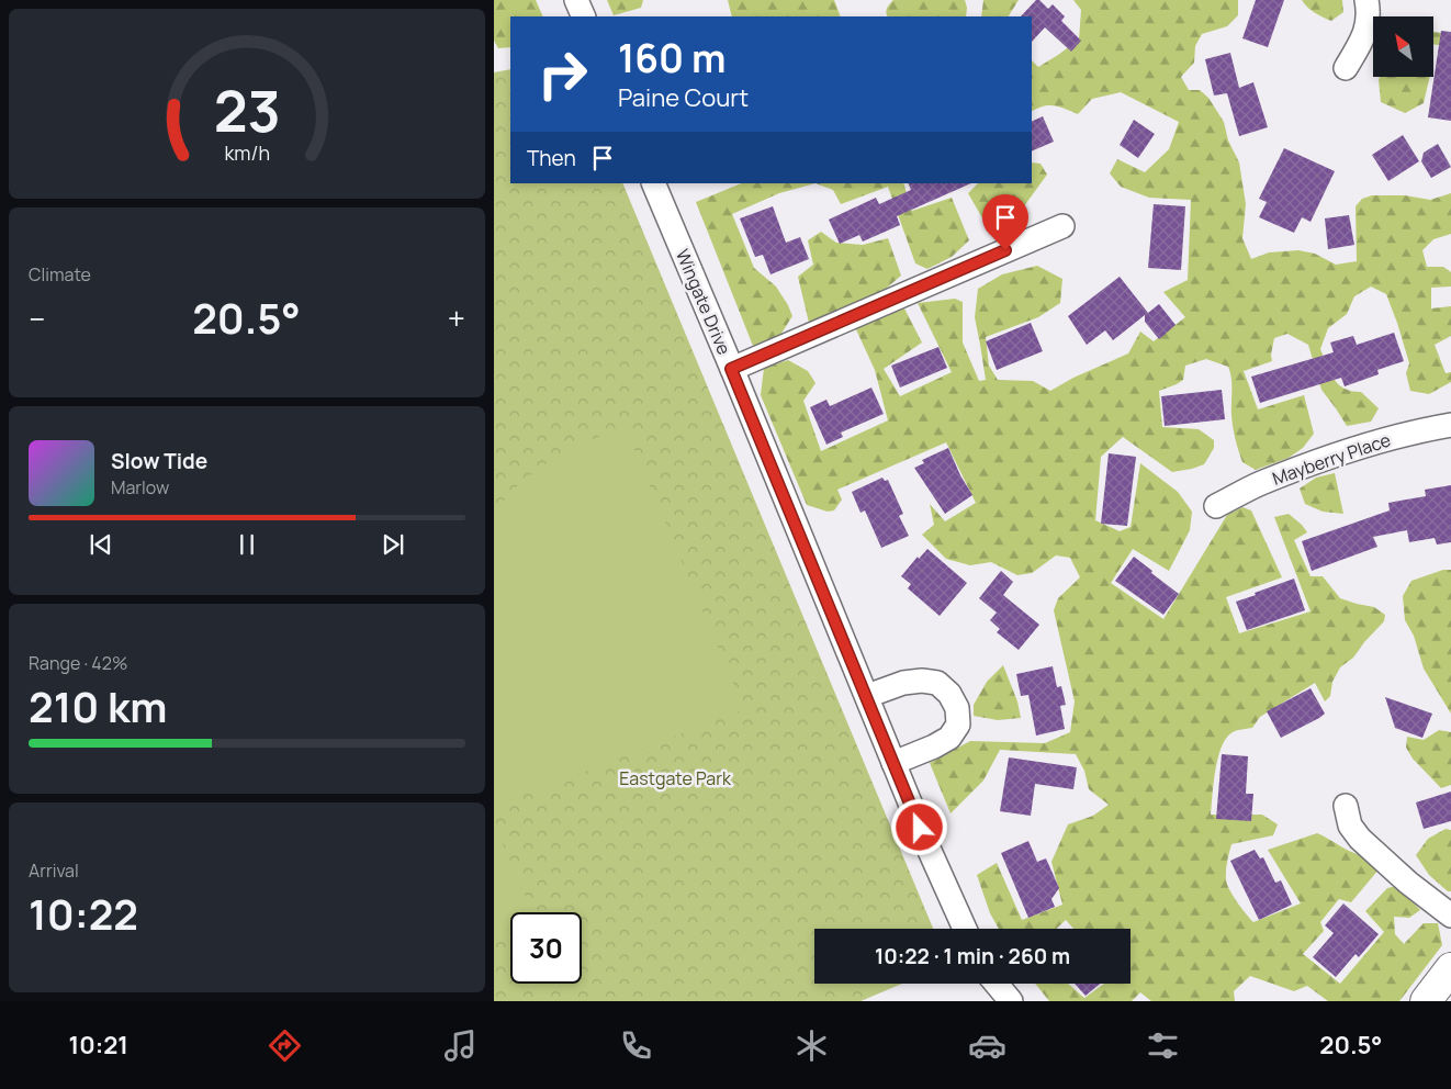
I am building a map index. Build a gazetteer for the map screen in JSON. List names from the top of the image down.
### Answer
{
  "streets": {
    "street": ["Wingate Drive", "Mayberry Place"]
  },
  "parks": ["Eastgate Park"],
  "north": "top left",
  "page": {
    "turn": ["160 m", "Paine Court"],
    "then": "Then",
    "tile": [
      "Climate",
      ["Range · 42%", "210 km"],
      ["Arrival", "10:22"]
    ],
    "heat": ["−", "20.5°", "+"],
    "song": ["Slow Tide", "Marlow"],
    "limit": "30",
    "trip": "10:22 · 1 min · 260 m",
    "tabs": ["10:21", "20.5°"],
    "gauge": ["23", "km/h"]
  }
}
